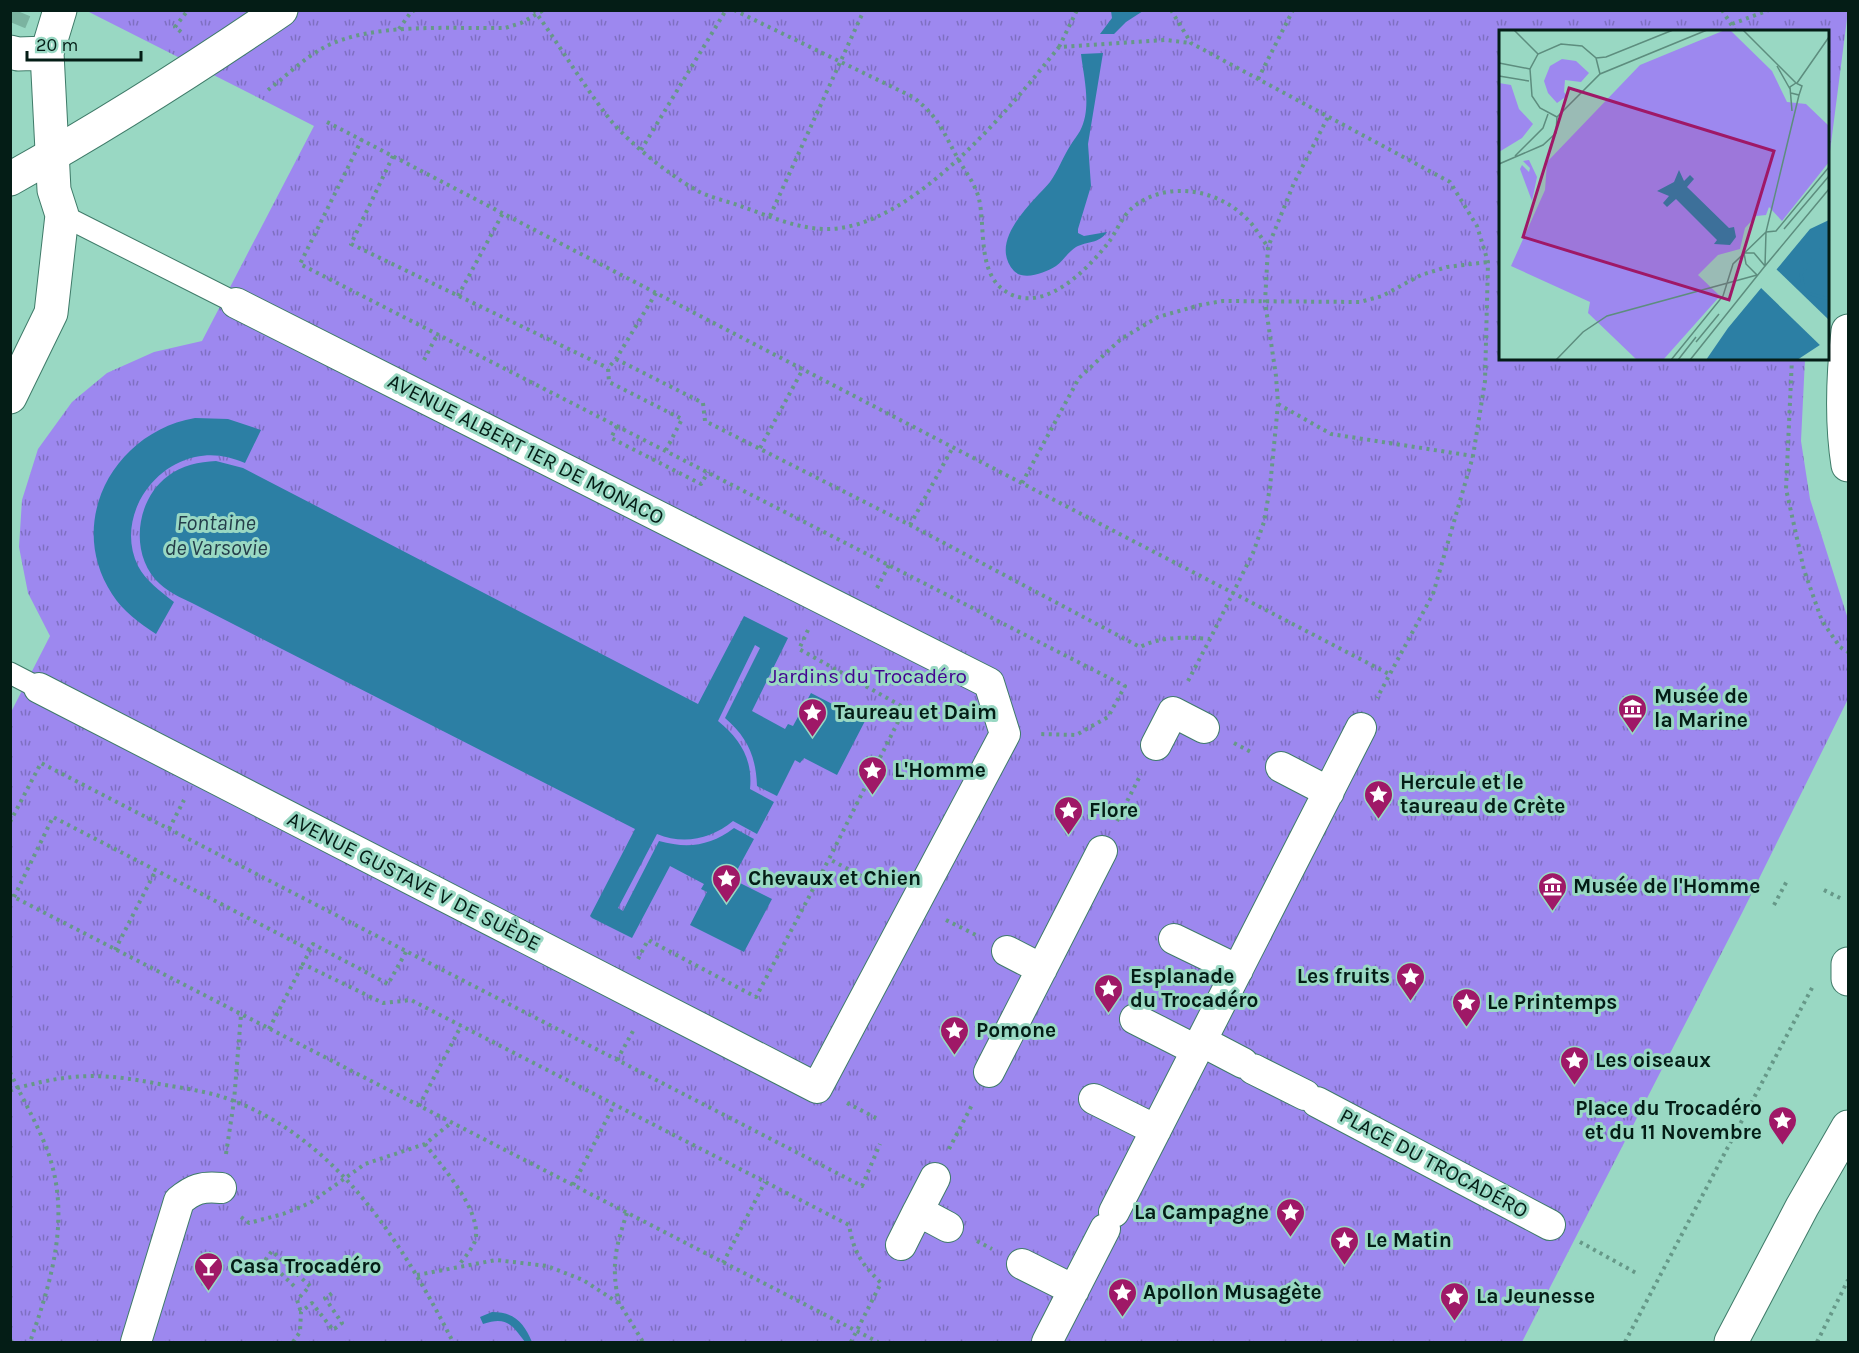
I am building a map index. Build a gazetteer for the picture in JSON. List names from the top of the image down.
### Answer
{
  "streets": {
    "street": ["AVENUE ALBERT 1ER DE MONACO", "AVENUE GUSTAVE V DE SUÈDE", "PLACE DU TROCADÉRO"]
  },
  "crossings": [
    ["AVENUE ALBERT 1ER DE MONACO", "AVENUE GUSTAVE V DE SUÈDE"]
  ],
  "water": ["Fontaine de Varsovie"],
  "parks": ["Jardins du Trocadéro"],
  "places": {
    "museum": ["Musée de la Marine", "Musée de l'Homme"],
    "place": [
      "Taureau et Daim",
      "L'Homme",
      "Hercule et le taureau de Crète",
      "Flore",
      "Chevaux et Chien",
      "Les fruits",
      "Esplanade du Trocadéro",
      "Le Printemps",
      "Pomone",
      "Les oiseaux",
      "Place du Trocadéro et du 11 Novembre",
      "La Campagne",
      "Le Matin",
      "Apollon Musagète",
      "La Jeunesse"
    ],
    "bar": ["Casa Trocadéro"]
  },
  "scale_bar": "20 m"
}
